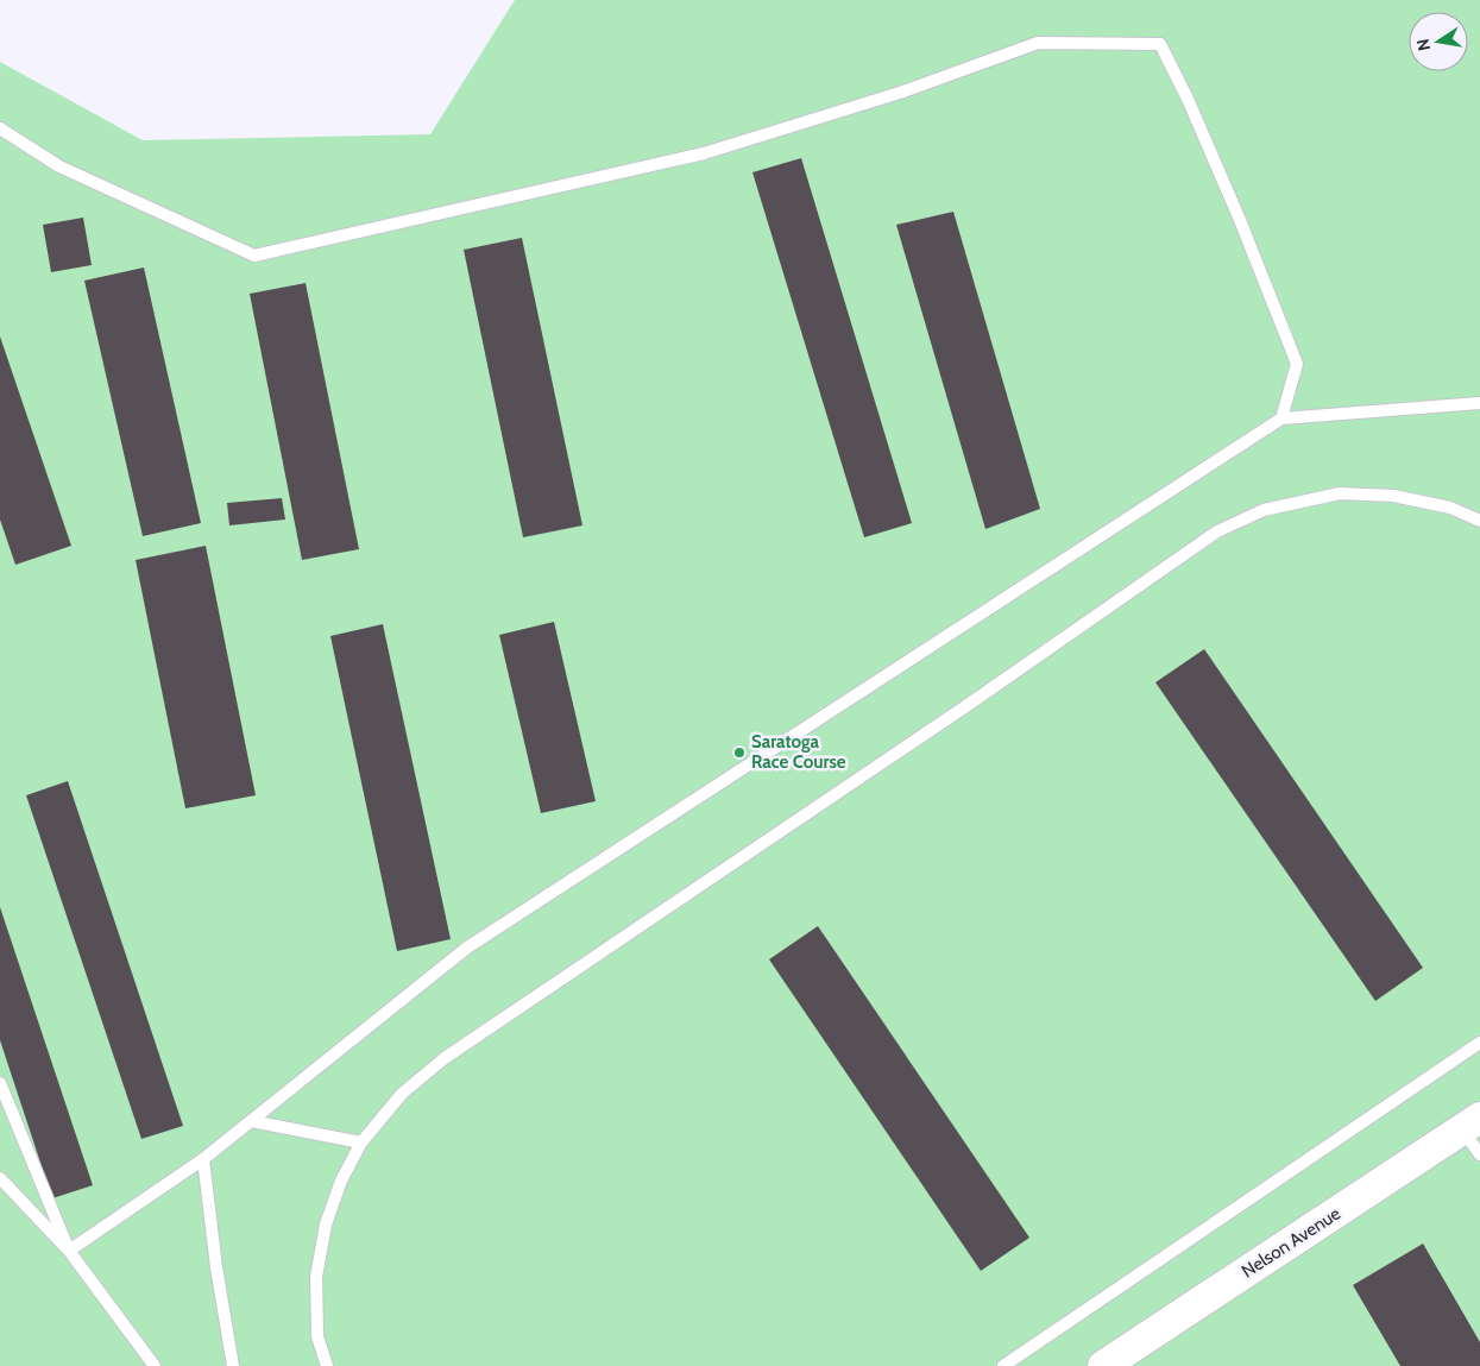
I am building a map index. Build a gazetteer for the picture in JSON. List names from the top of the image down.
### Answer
{
  "streets": {
    "street": ["Nelson Avenue"]
  },
  "places": ["Saratoga Race Course"],
  "north": "left"
}
